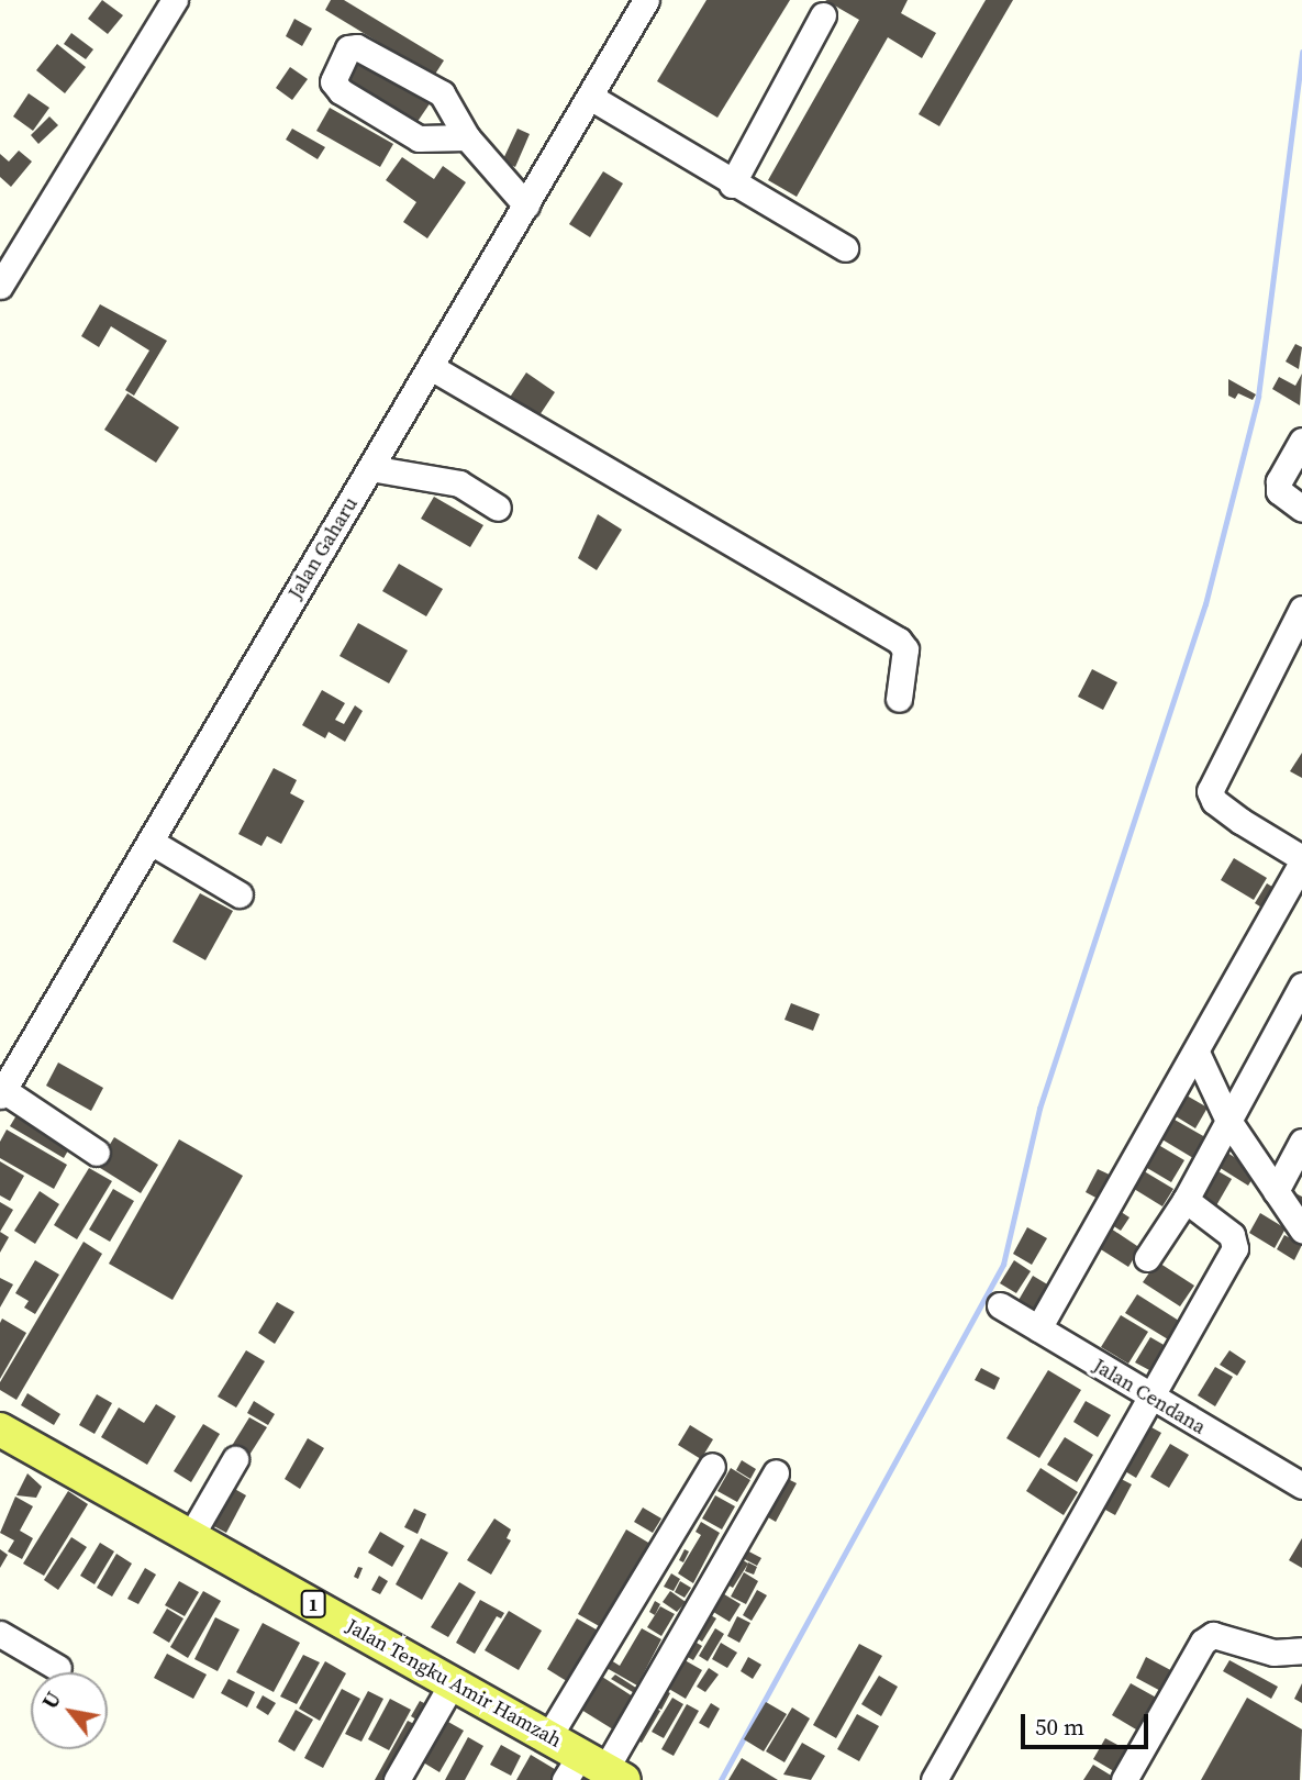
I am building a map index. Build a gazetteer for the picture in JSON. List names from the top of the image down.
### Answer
{
  "streets": {
    "main road": ["1", "Jalan Tengku Amir Hamzah"],
    "street": ["Jalan Gaharu", "Jalan Cendana"]
  },
  "scale_bar": "50 m",
  "north": "top left"
}
